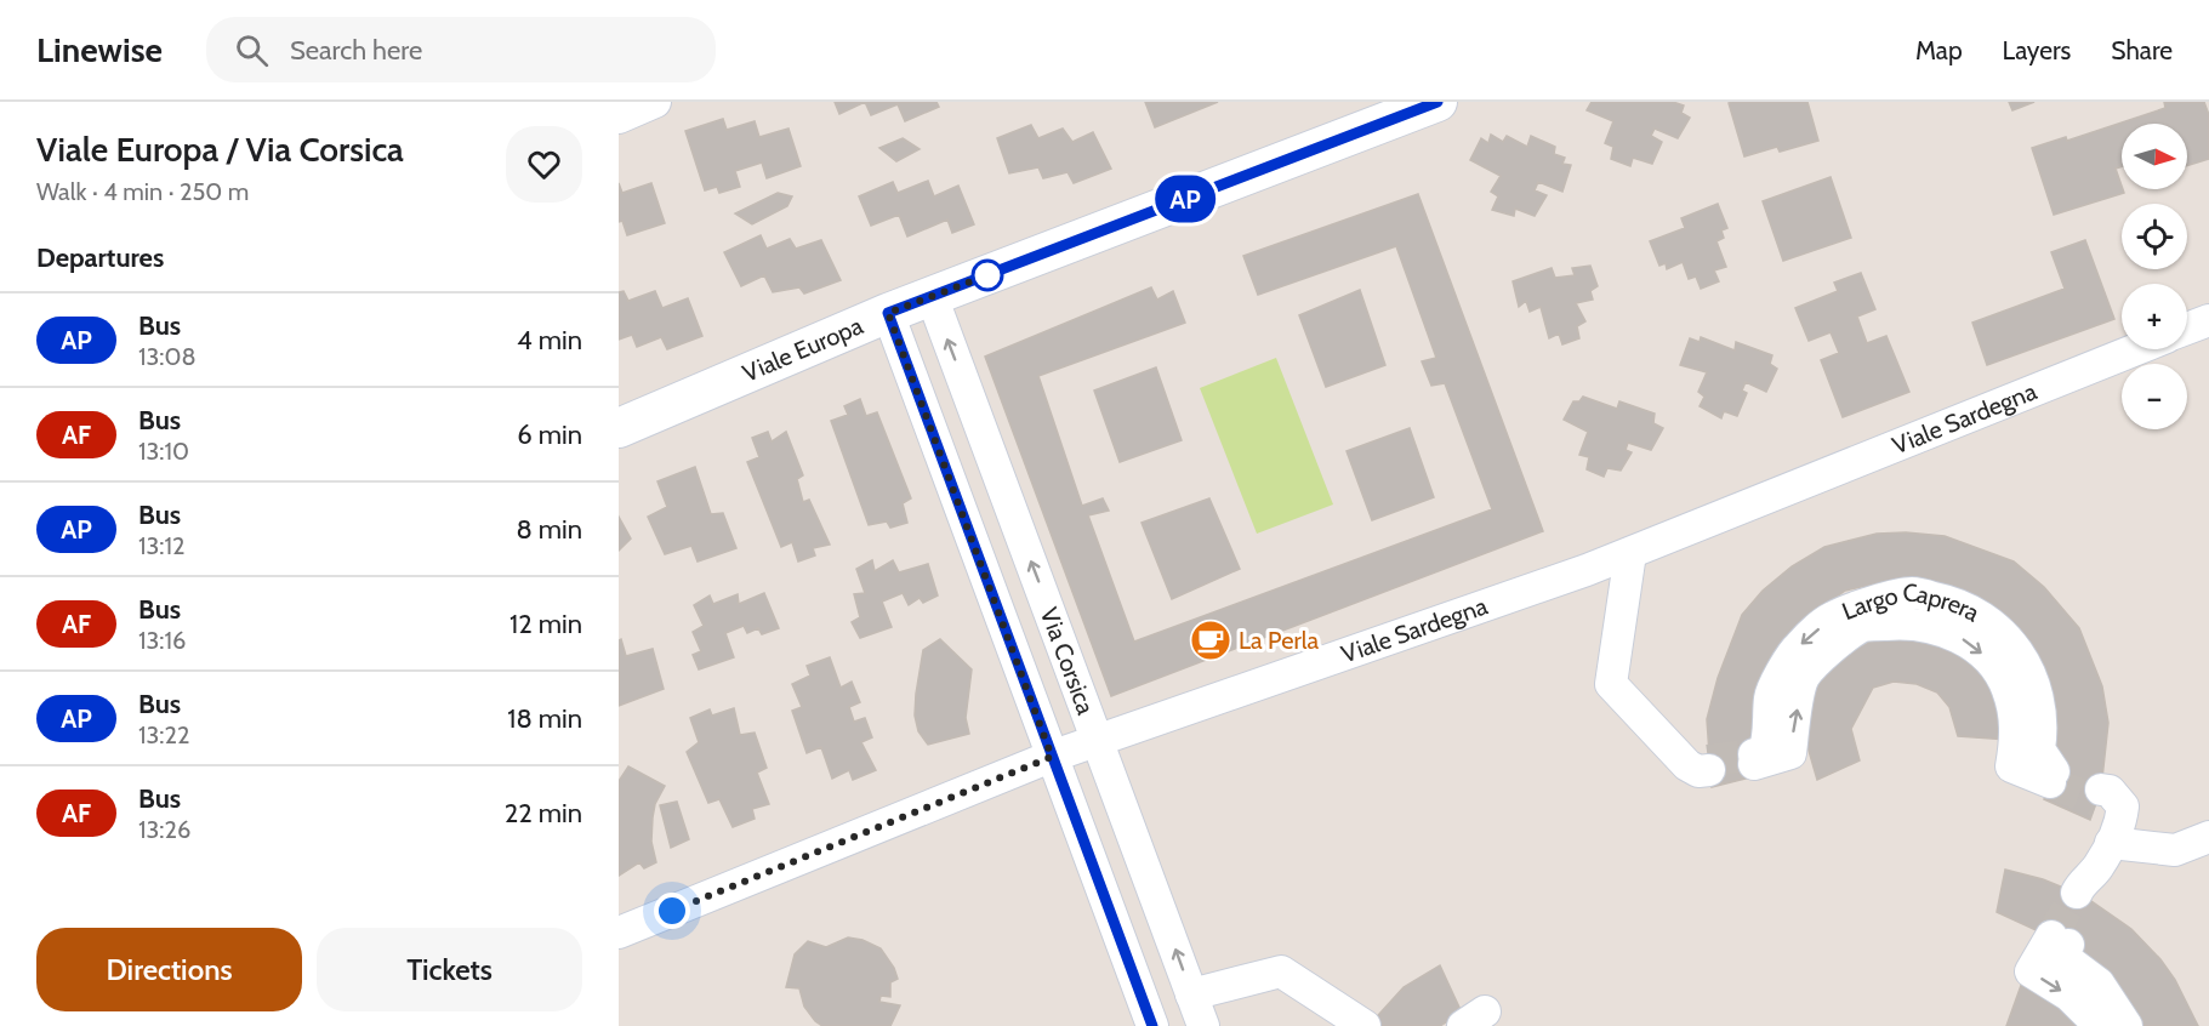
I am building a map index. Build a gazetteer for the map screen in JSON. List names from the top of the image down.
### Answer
{
  "streets": {
    "street": [
      "Viale Europa",
      "Viale Sardegna",
      "Largo Caprera",
      "Via Corsica"
    ]
  },
  "crossings": [
    ["Viale Europa", "Via Corsica"],
    ["Viale Sardegna", "Via Corsica"]
  ],
  "places": {
    "cafe": ["La Perla"]
  },
  "lines": ["bus line AP"],
  "north": "right",
  "page": {
    "header": "Linewise",
    "search": "Search here",
    "nav": ["Map", "Layers", "Share"],
    "heading": [
      ["Viale Europa / Via Corsica", "Walk · 4 min · 250 m"],
      "Departures"
    ],
    "on_map": "AP",
    "map_buttons": ["+", "−"],
    "list": [
      {
        "mark": "AP",
        "name": "Bus",
        "note": "13:08",
        "value": "4 min"
      },
      {
        "mark": "AF",
        "name": "Bus",
        "note": "13:10",
        "value": "6 min"
      },
      {
        "mark": "AP",
        "name": "Bus",
        "note": "13:12",
        "value": "8 min"
      },
      {
        "mark": "AF",
        "name": "Bus",
        "note": "13:16",
        "value": "12 min"
      },
      {
        "mark": "AP",
        "name": "Bus",
        "note": "13:22",
        "value": "18 min"
      },
      {
        "mark": "AF",
        "name": "Bus",
        "note": "13:26",
        "value": "22 min"
      }
    ],
    "buttons": ["Directions", "Tickets"]
  }
}
